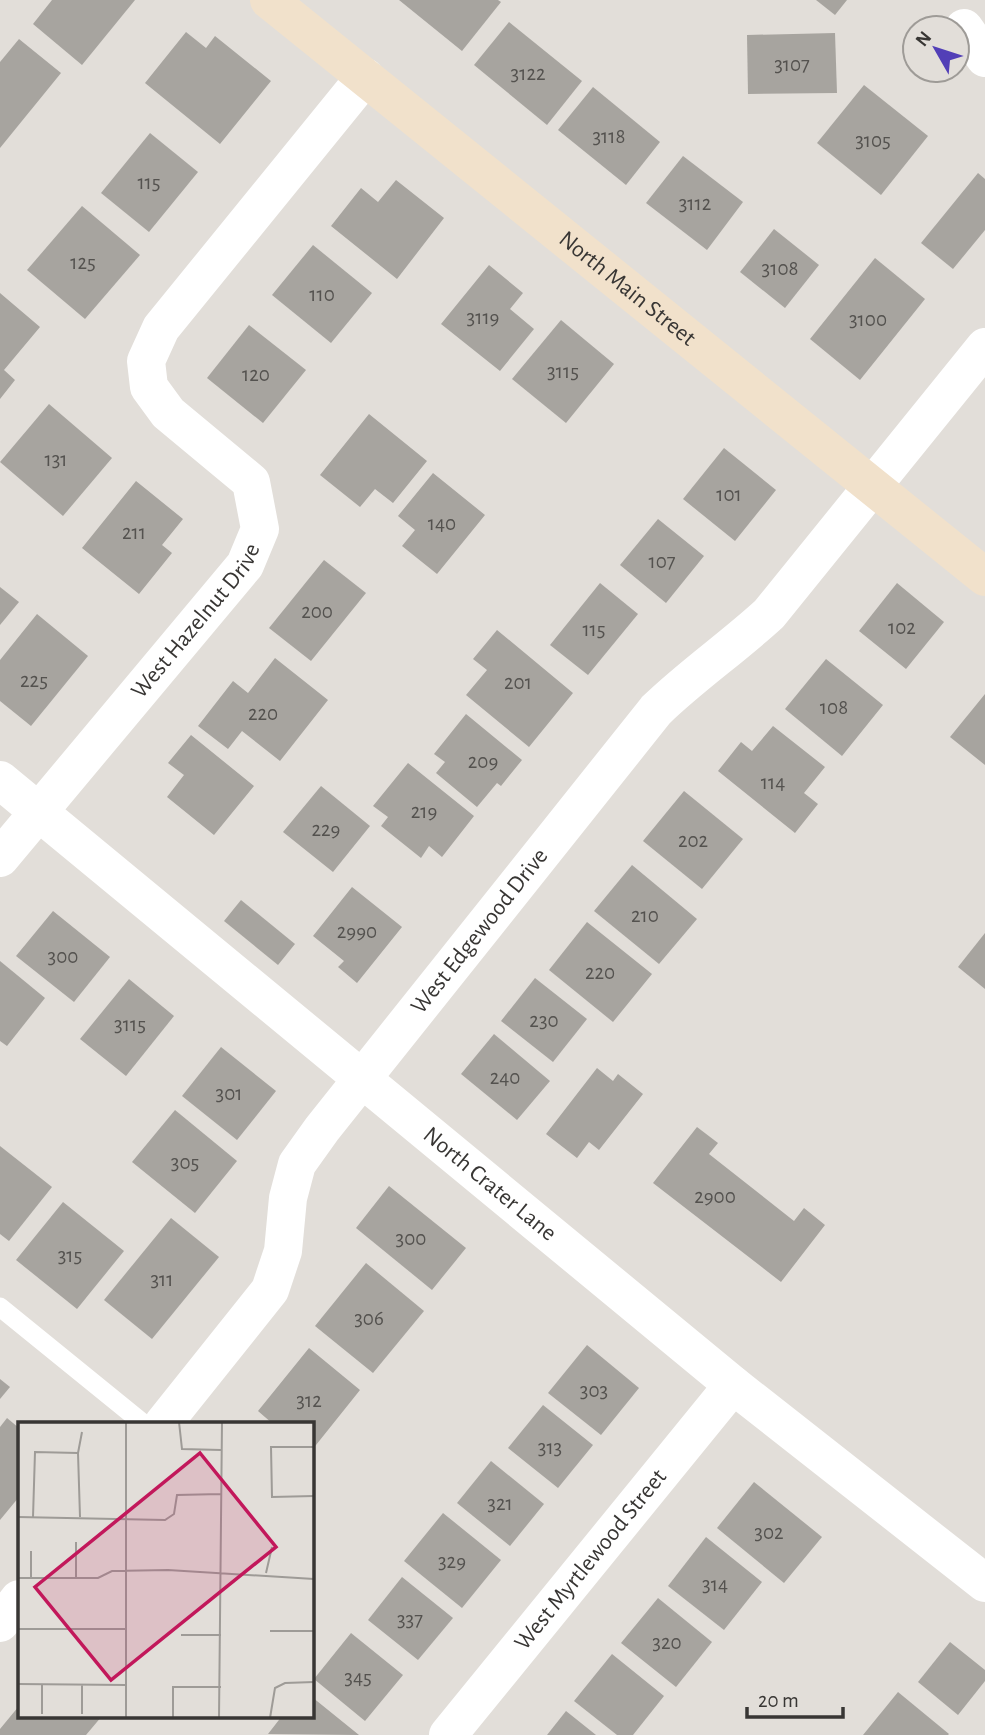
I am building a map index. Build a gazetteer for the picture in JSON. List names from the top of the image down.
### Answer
{
  "streets": {
    "street": [
      "North Main Street",
      "West Hazelnut Drive",
      "West Edgewood Drive",
      "North Crater Lane",
      "West Myrtlewood Street"
    ]
  },
  "crossings": [
    ["North Main Street", "West Hazelnut Drive"],
    ["North Main Street", "West Edgewood Drive"],
    ["West Hazelnut Drive", "North Crater Lane"],
    ["West Edgewood Drive", "North Crater Lane"],
    ["North Crater Lane", "West Myrtlewood Street"]
  ],
  "house_numbers": [
    "3107",
    "3122",
    "3118",
    "3105",
    "115",
    "3112",
    "125",
    "3108",
    "110",
    "3119",
    "3100",
    "3115",
    "120",
    "131",
    "101",
    "140",
    "211",
    "107",
    "200",
    "102",
    "115",
    "225",
    "201",
    "108",
    "220",
    "209",
    "114",
    "219",
    "229",
    "202",
    "210",
    "2990",
    "300",
    "220",
    "230",
    "3115",
    "240",
    "301",
    "305",
    "2900",
    "300",
    "315",
    "311",
    "306",
    "303",
    "312",
    "313",
    "321",
    "302",
    "329",
    "314",
    "337",
    "320",
    "345"
  ],
  "scale_bar": "20 m",
  "north": "top left"
}
